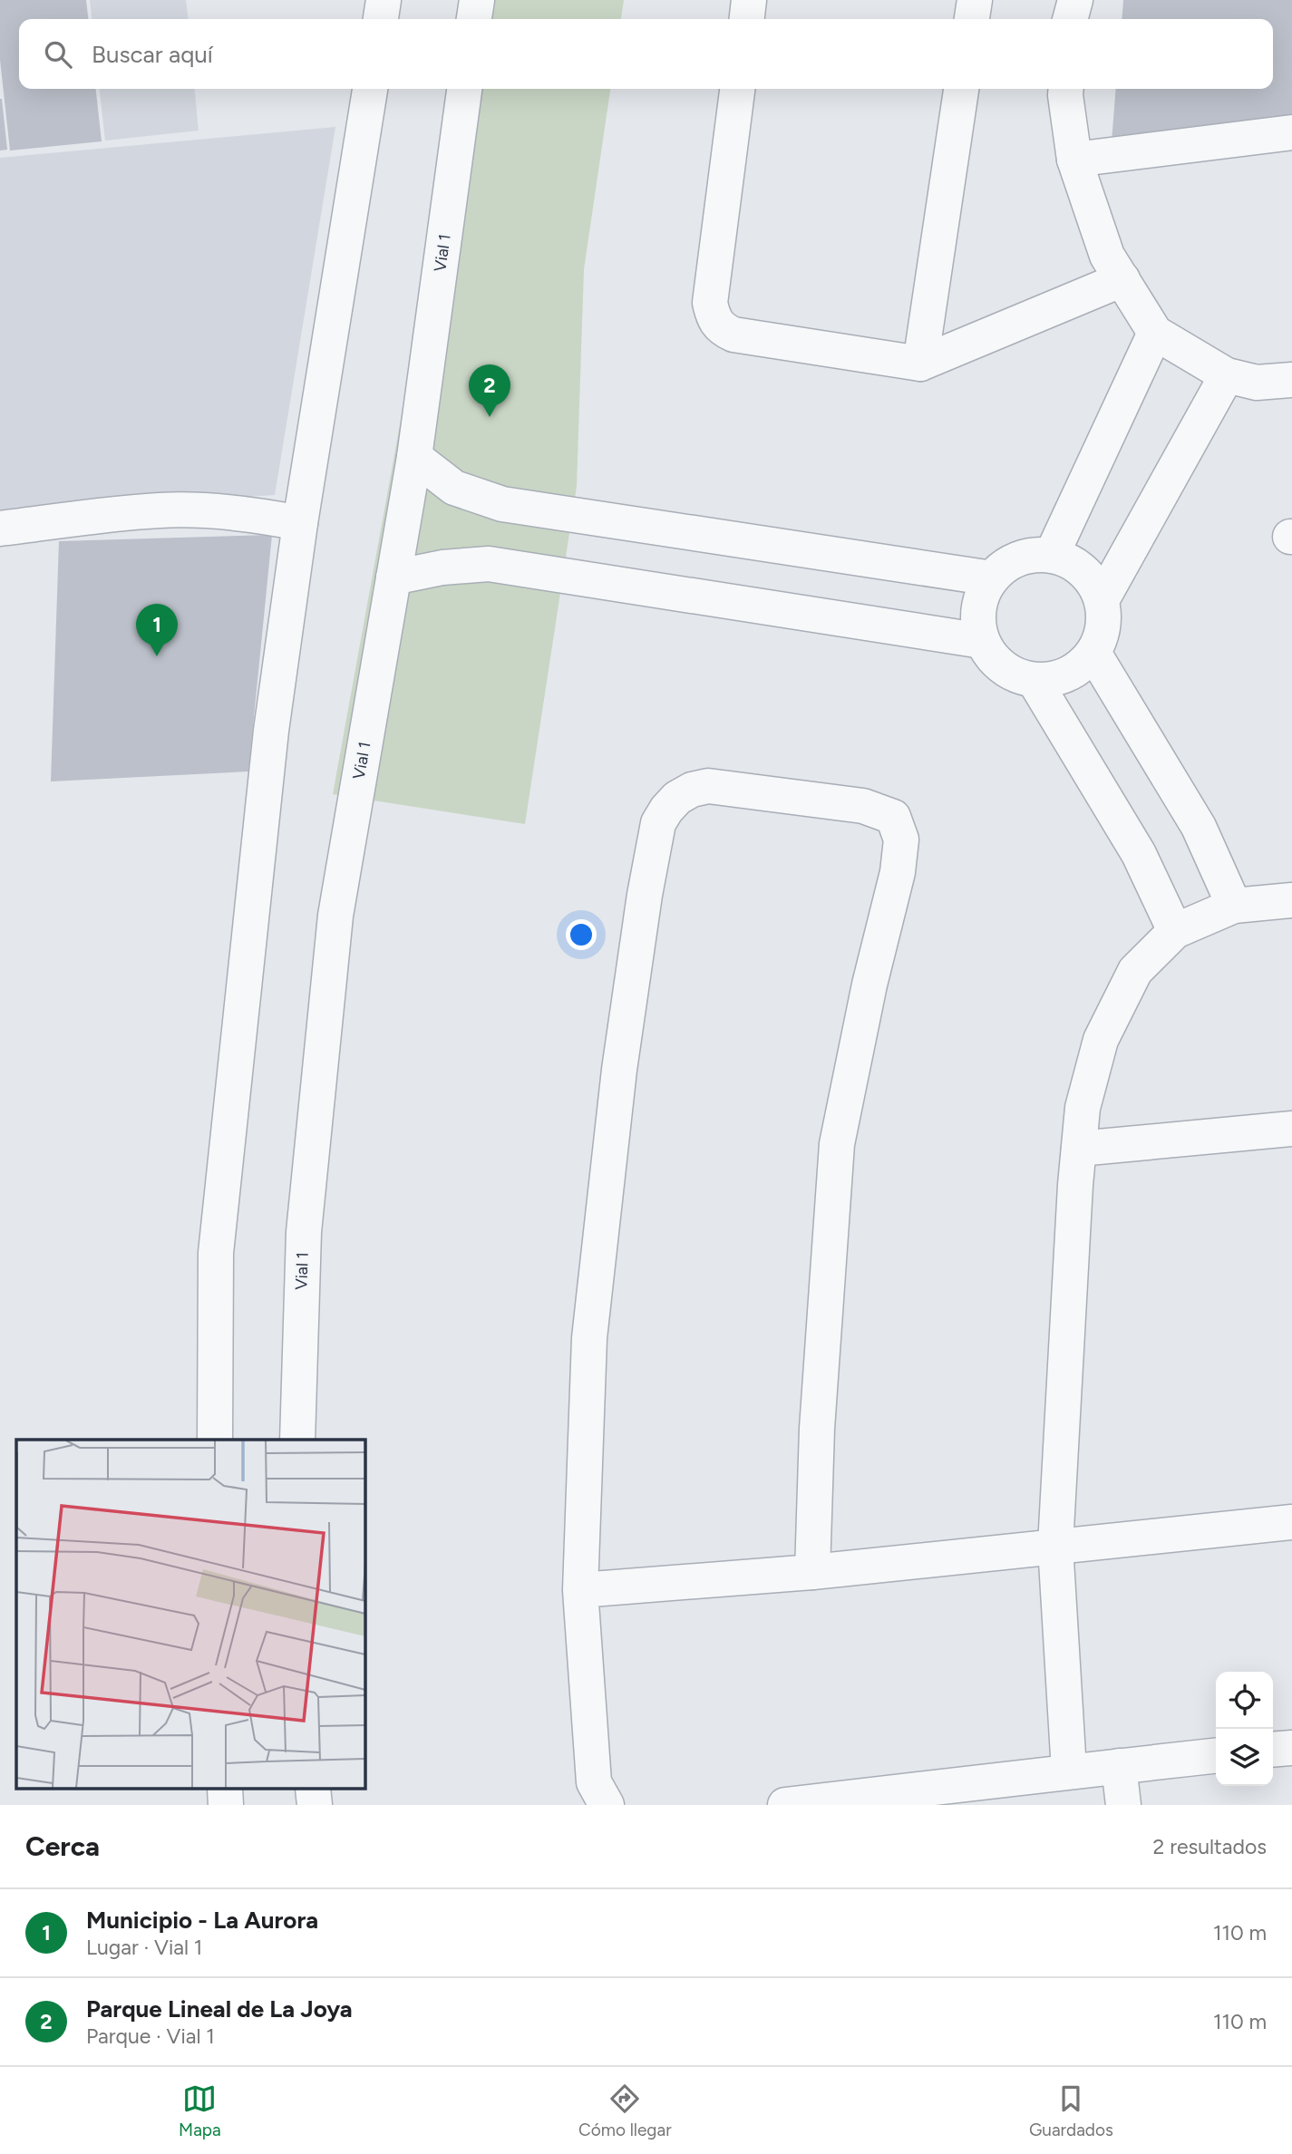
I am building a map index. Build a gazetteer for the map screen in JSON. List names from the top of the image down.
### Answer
{
  "streets": {
    "street": ["Vial 1"]
  },
  "page": {
    "search": "Buscar aquí",
    "pins": ["2", "1"],
    "heading": ["Cerca", "2 resultados"],
    "list": [
      {
        "mark": "1",
        "name": "Municipio - La Aurora",
        "note": "Lugar · Vial 1",
        "value": "110 m"
      },
      {
        "mark": "2",
        "name": "Parque Lineal de La Joya",
        "note": "Parque · Vial 1",
        "value": "110 m"
      }
    ],
    "nav": ["Mapa", "Cómo llegar", "Guardados"]
  }
}
